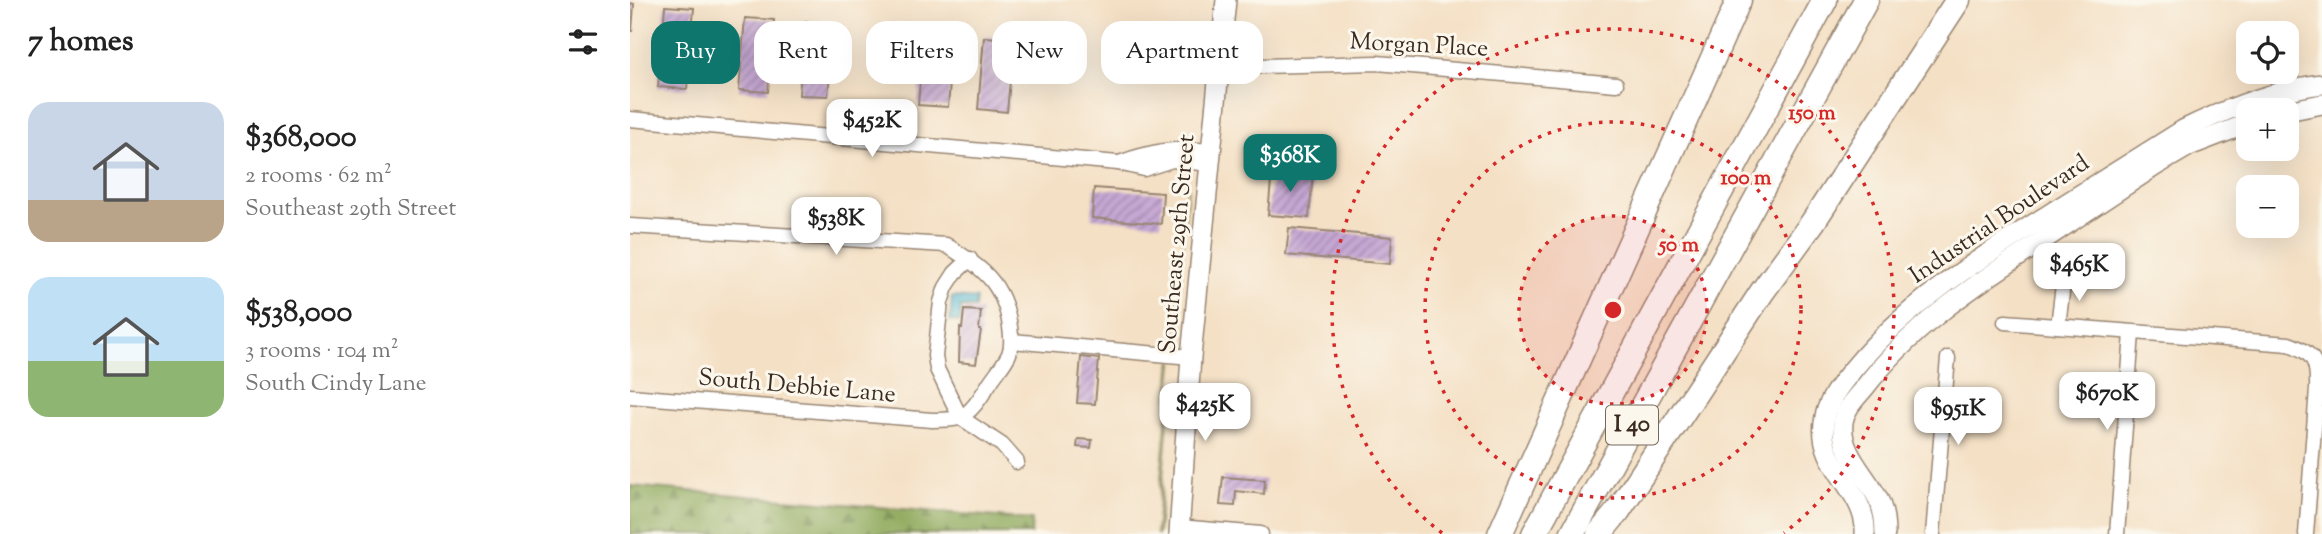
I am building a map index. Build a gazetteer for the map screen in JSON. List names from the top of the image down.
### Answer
{
  "streets": {
    "highway": ["I 40"],
    "main road": ["Industrial Boulevard", "Southeast 29th Street"],
    "street": ["Morgan Place", "South Debbie Lane"]
  },
  "page": {
    "heading": "7 homes",
    "map_buttons": ["+", "−"],
    "chip": [
      "Buy",
      "Rent",
      "Filters",
      "New",
      "Apartment"
    ],
    "list": [
      {
        "name": "$368,000",
        "note": "2 rooms · 62 m² · Southeast 29th Street"
      },
      {
        "name": "$538,000",
        "note": "3 rooms · 104 m² · South Cindy Lane"
      }
    ],
    "price": [
      "$452K",
      "$368K",
      "$538K",
      "$465K",
      "$670K",
      "$425K",
      "$951K"
    ]
  },
  "rings": ["150 m", "100 m", "50 m"]
}
